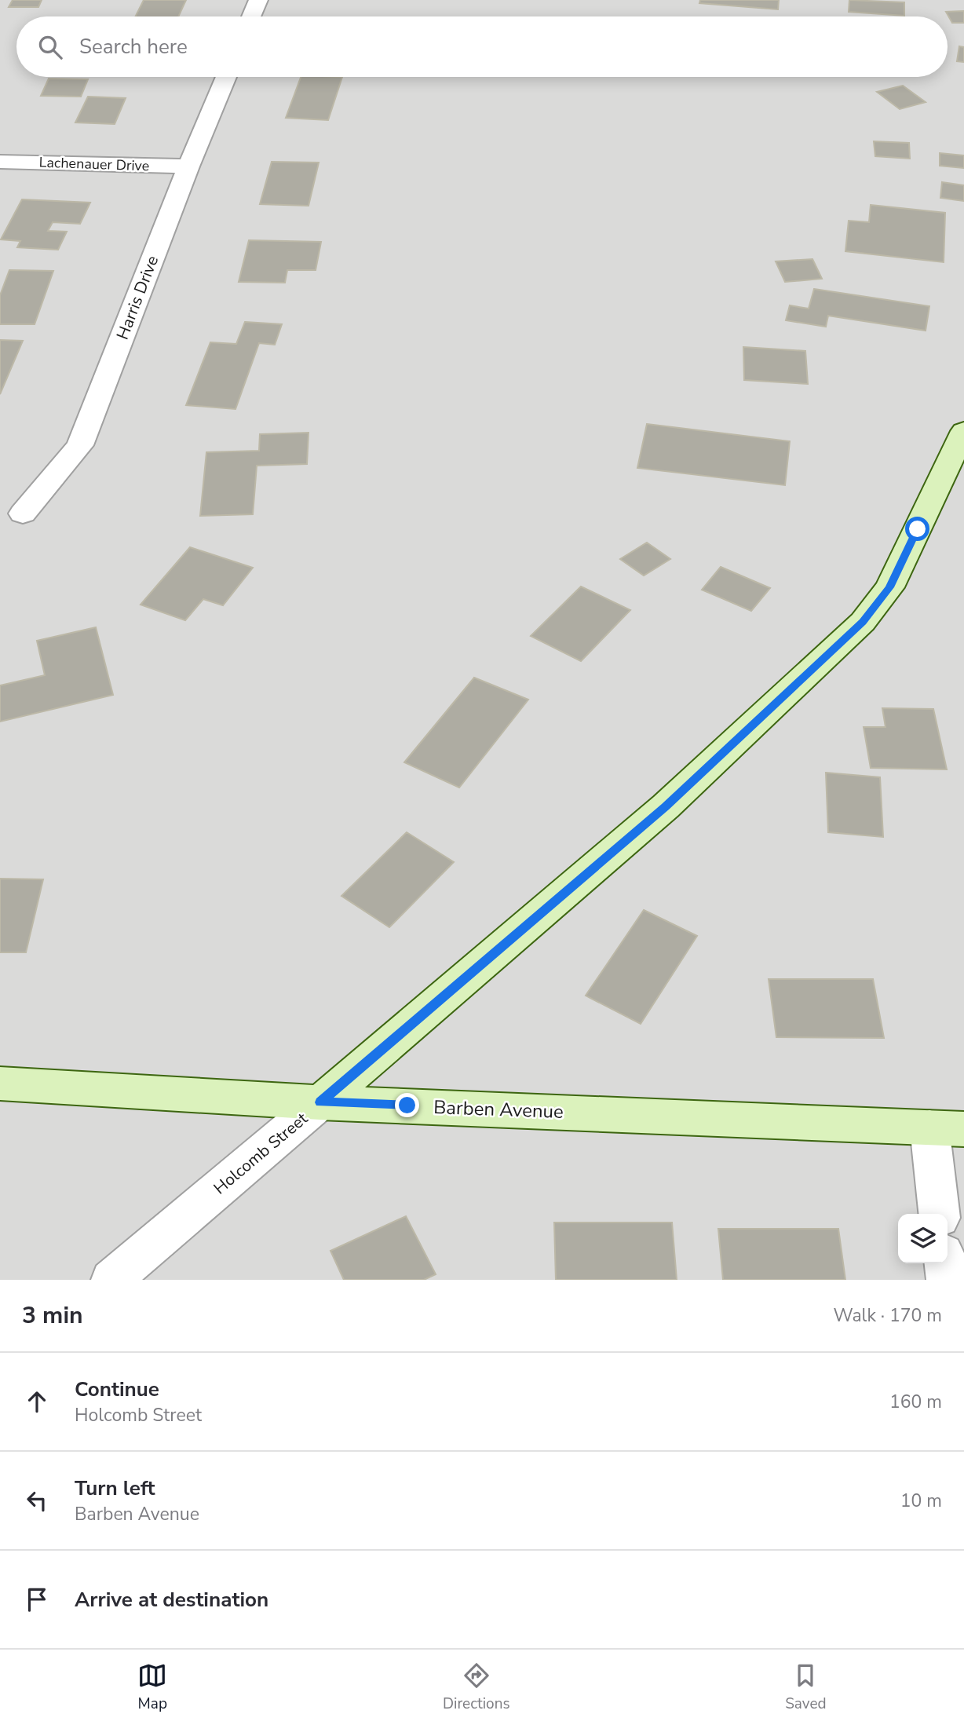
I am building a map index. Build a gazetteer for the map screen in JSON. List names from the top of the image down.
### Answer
{
  "streets": {
    "street": [
      "Lachenauer Drive",
      "Harris Drive",
      "Barben Avenue",
      "Holcomb Street"
    ]
  },
  "crossings": [
    ["Lachenauer Drive", "Harris Drive"],
    ["Barben Avenue", "Holcomb Street"]
  ],
  "page": {
    "search": "Search here",
    "heading": ["3 min", "Walk · 170 m"],
    "list": [
      ["Continue", "Holcomb Street", "160 m"],
      ["Turn left", "Barben Avenue", "10 m"],
      "Arrive at destination"
    ],
    "nav": ["Map", "Directions", "Saved"]
  }
}
